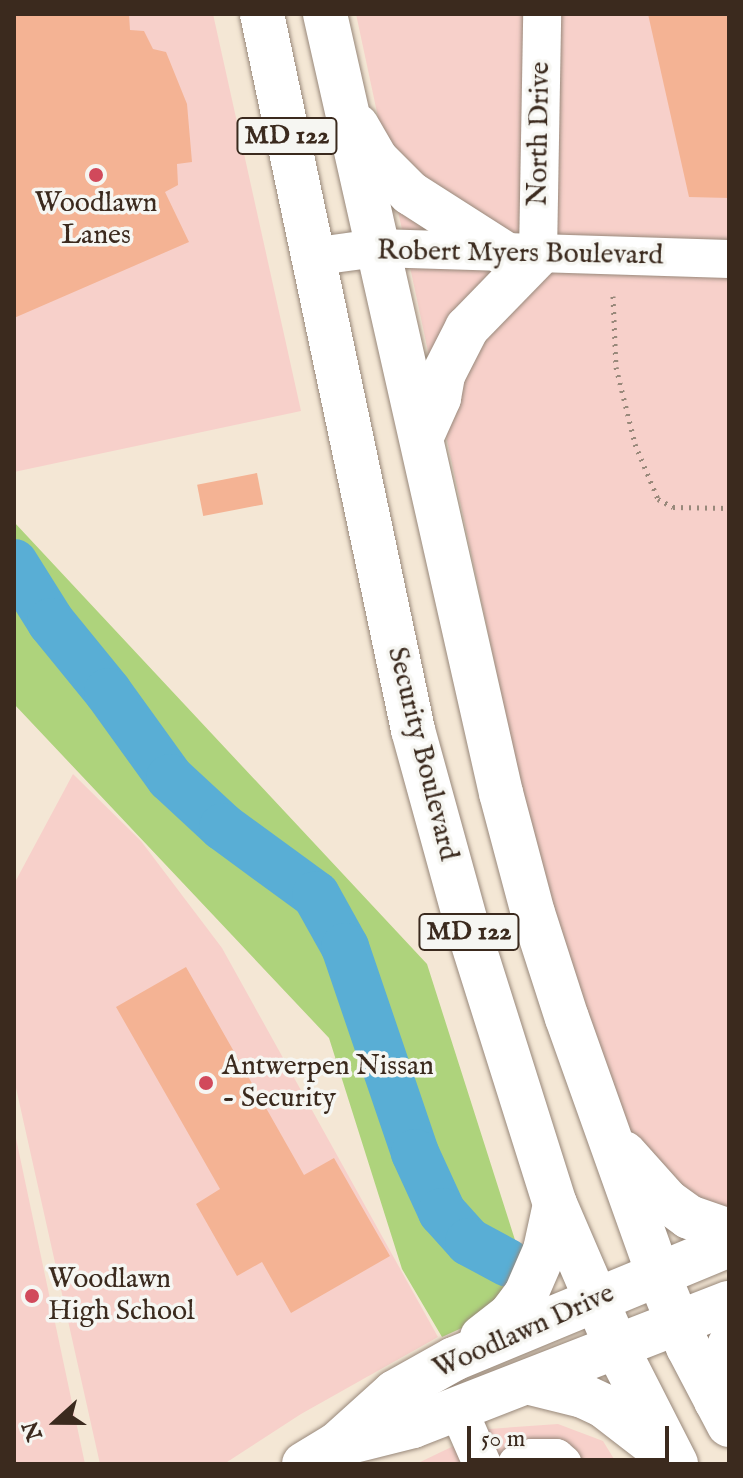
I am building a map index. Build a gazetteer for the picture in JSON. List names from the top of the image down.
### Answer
{
  "streets": {
    "main road": ["MD 122", "Security Boulevard", "Woodlawn Drive"],
    "street": ["North Drive", "Robert Myers Boulevard"]
  },
  "crossings": [
    ["North Drive", "Robert Myers Boulevard"],
    ["MD 122", "Robert Myers Boulevard"],
    ["MD 122", "Woodlawn Drive"],
    ["Robert Myers Boulevard", "Security Boulevard"],
    ["Security Boulevard", "Woodlawn Drive"]
  ],
  "places": ["Woodlawn Lanes", "Antwerpen Nissan - Security", "Woodlawn High School"],
  "scale_bar": "50 m",
  "north": "left"
}
